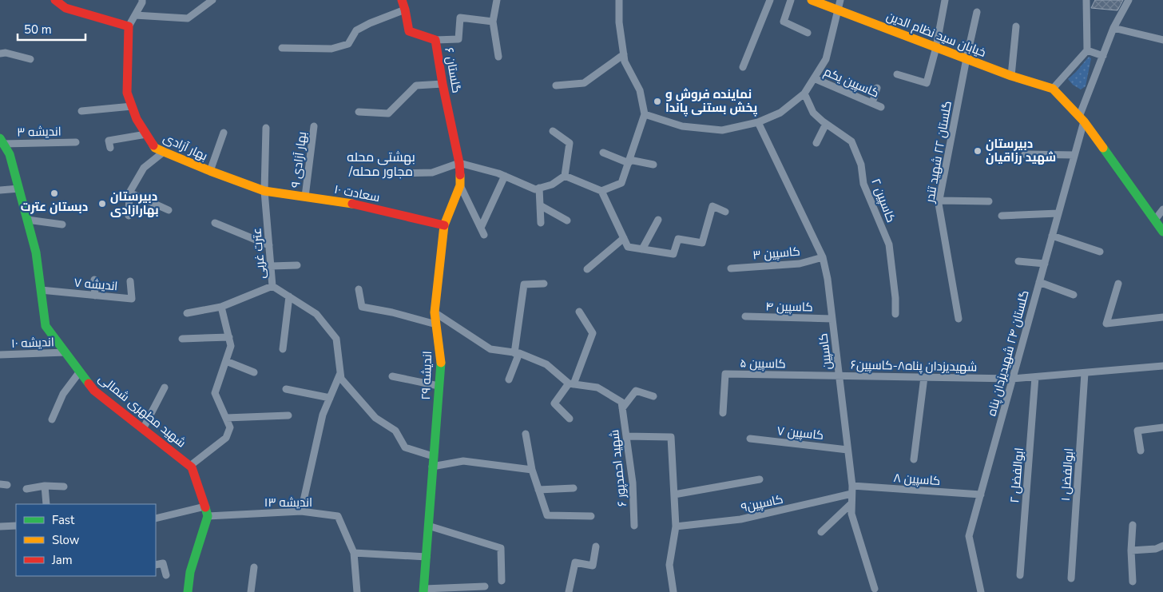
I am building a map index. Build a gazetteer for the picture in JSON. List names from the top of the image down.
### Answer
{
  "streets": {
    "street": [
      "خیابان سید نظام الدین",
      "گلستان ۶",
      "کاسپین یکم",
      "اندیشه ۳",
      "بهار آزادی",
      "گلستان ۲۲ شهید تندر",
      "بهار آزادی ۹",
      "سعادت ۱۰",
      "کاسپین ۲",
      "عترت غربی",
      "کاسپین ۳",
      "اندیشه ۷",
      "کاسپین ۴",
      "اندیشه ۱۰",
      "کاسپین",
      "گلستان ۲۴ شهیدیزدان پناه",
      "کاسپین ۵",
      "شهیدیزدان پناه۸-کاسپین۶",
      "اندیشه ۲۹",
      "شهید مطهری شمالی",
      "کاسپین ۷",
      "شهید احمدپور ۶",
      "ابوالفضل ۱",
      "ابوالفضل ۲",
      "کاسپین ۸",
      "اندیشه ۱۳",
      "کاسپین۹"
    ]
  },
  "crossings": [
    ["خیابان سید نظام الدین", "گلستان ۲۲ شهید تندر"],
    ["گلستان ۶", "اندیشه ۲۹"],
    ["اندیشه ۳", "شهید مطهری شمالی"],
    ["بهار آزادی", "سعادت ۱۰"],
    ["بهار آزادی", "عترت غربی"],
    ["بهار آزادی ۹", "سعادت ۱۰"],
    ["سعادت ۱۰", "عترت غربی"],
    ["سعادت ۱۰", "اندیشه ۲۹"],
    ["کاسپین ۳", "کاسپین"],
    ["اندیشه ۷", "شهید مطهری شمالی"],
    ["کاسپین ۴", "کاسپین"],
    ["اندیشه ۱۰", "شهید مطهری شمالی"],
    ["کاسپین", "کاسپین ۵"],
    ["کاسپین", "شهیدیزدان پناه۸-کاسپین۶"],
    ["کاسپین", "کاسپین ۷"],
    ["کاسپین", "کاسپین ۸"],
    ["کاسپین", "کاسپین۹"],
    ["گلستان ۲۴ شهیدیزدان پناه", "شهیدیزدان پناه۸-کاسپین۶"],
    ["گلستان ۲۴ شهیدیزدان پناه", "کاسپین ۸"],
    ["کاسپین ۵", "شهیدیزدان پناه۸-کاسپین۶"],
    ["شهیدیزدان پناه۸-کاسپین۶", "ابوالفضل ۱"],
    ["شهیدیزدان پناه۸-کاسپین۶", "ابوالفضل ۲"]
  ],
  "districts": ["بهشتی محله /مجاور محله"],
  "places": [
    "نماینده فروش و پخش بستنی پاندا",
    "دبیرستان شهید رزاقیان",
    "دبستان عترت",
    "دبیرستان بهارازادی"
  ],
  "legend": ["Fast", "Slow", "Jam"],
  "scale_bar": "50 m"
}
